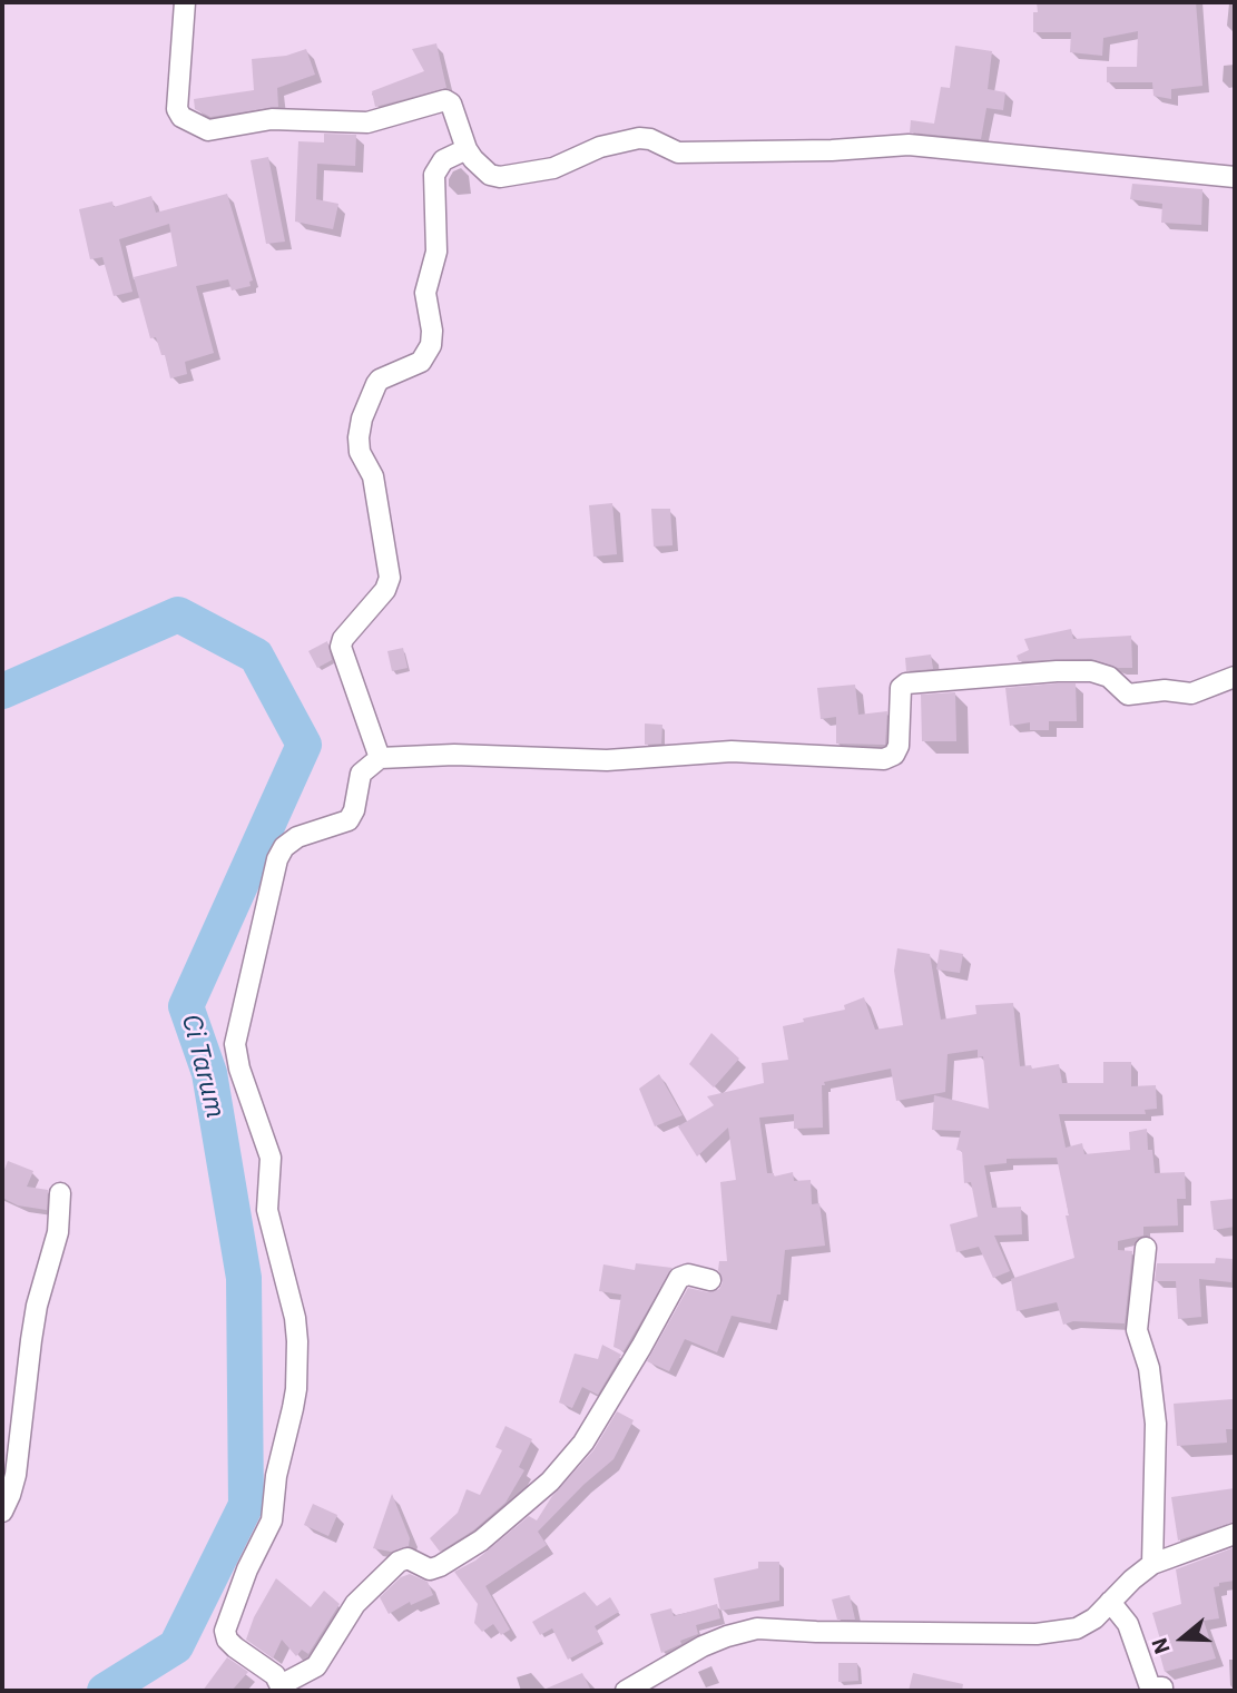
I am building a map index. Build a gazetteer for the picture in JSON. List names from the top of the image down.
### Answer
{
  "water": ["Ci Tarum"],
  "north": "left"
}
